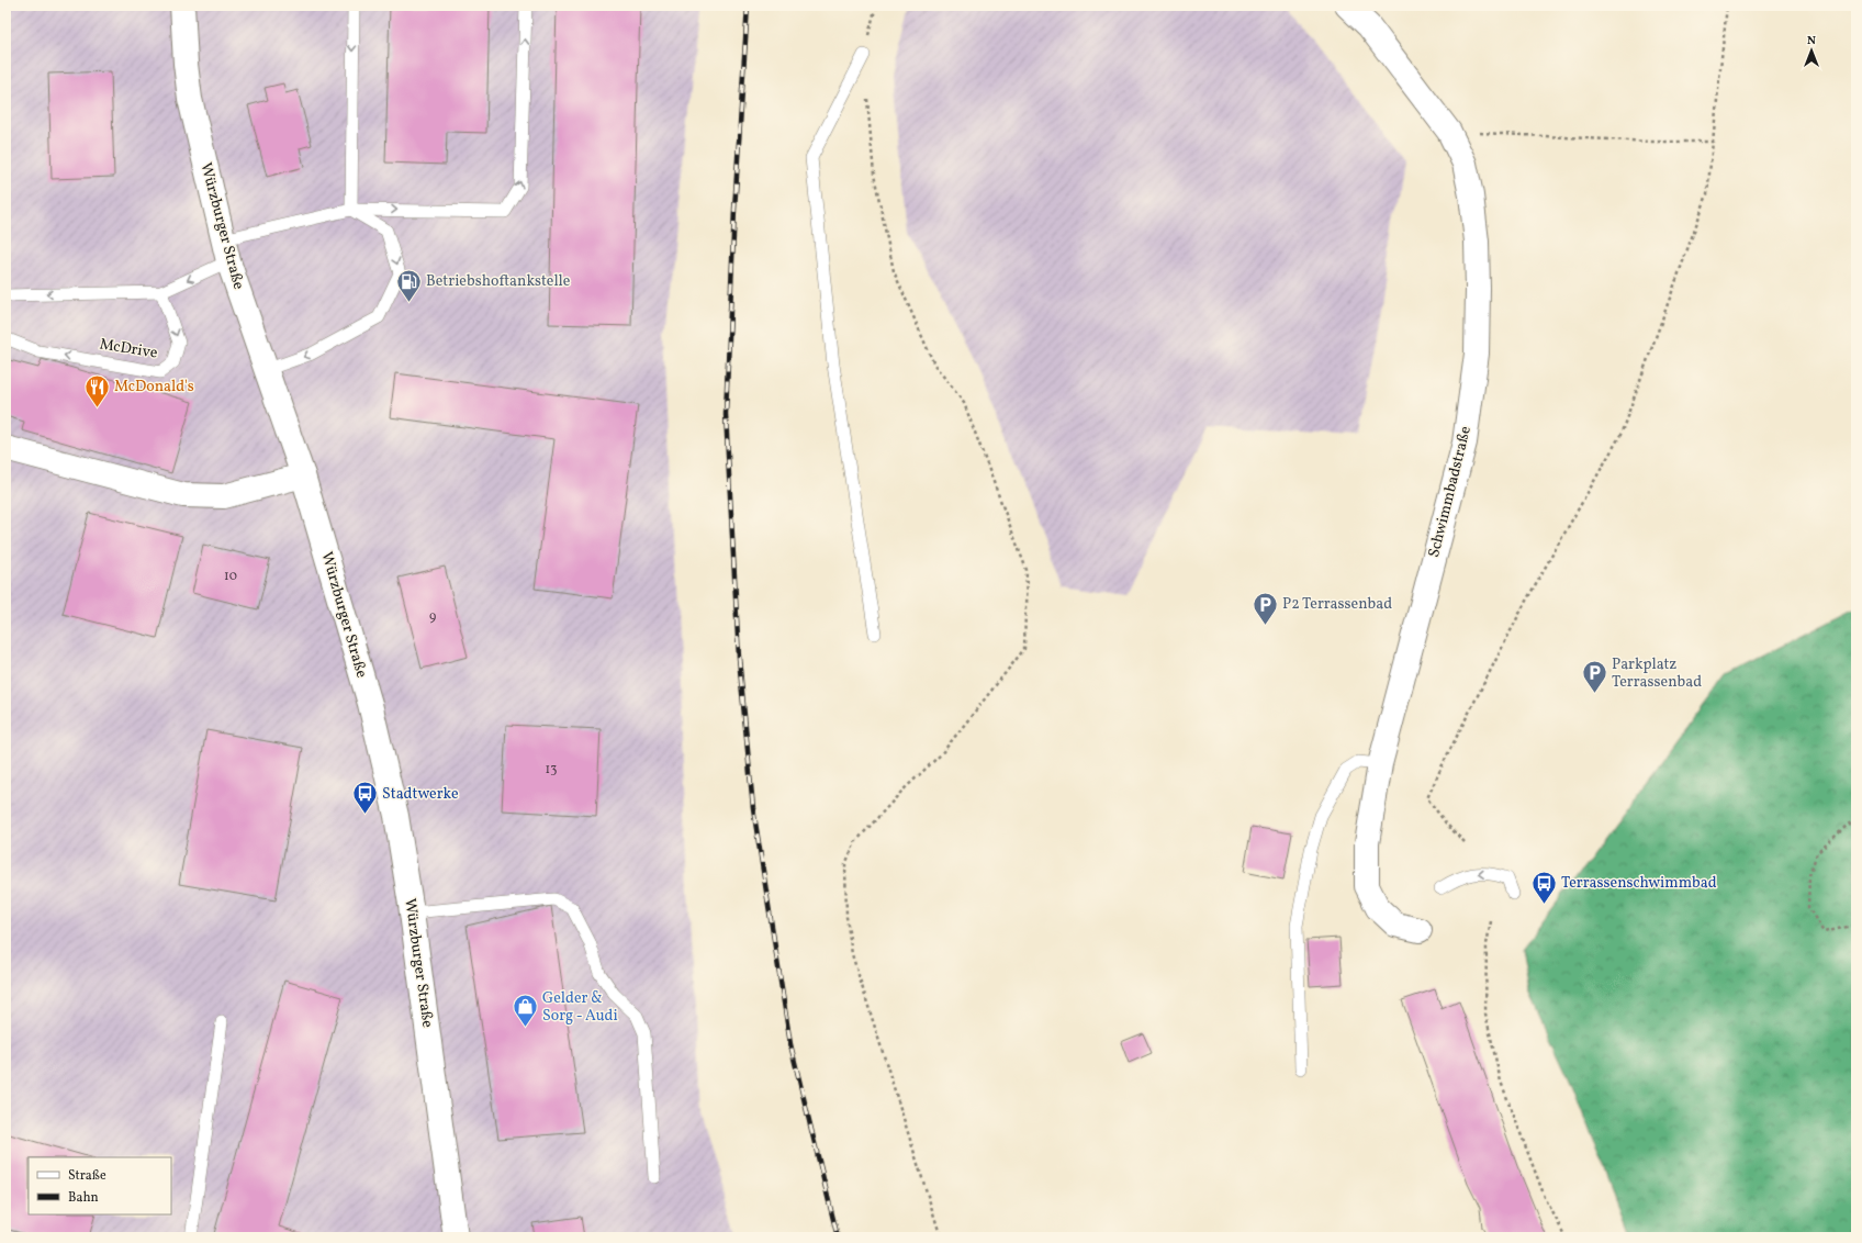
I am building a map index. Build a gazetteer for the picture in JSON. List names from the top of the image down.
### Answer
{
  "streets": {
    "street": ["Würzburger Straße", "Schwimmbadstraße"],
    "lane": ["McDrive"]
  },
  "places": {
    "fuel station": ["Betriebshoftankstelle"],
    "restaurant": ["McDonald's"],
    "parking": ["P2 Terrassenbad", "Parkplatz Terrassenbad"],
    "bus stop": ["Stadtwerke", "Terrassenschwimmbad"],
    "shop": ["Gelder & Sorg - Audi"]
  },
  "house_numbers": ["10", "9", "13"],
  "legend": ["Straße", "Bahn"],
  "north": "top"
}
